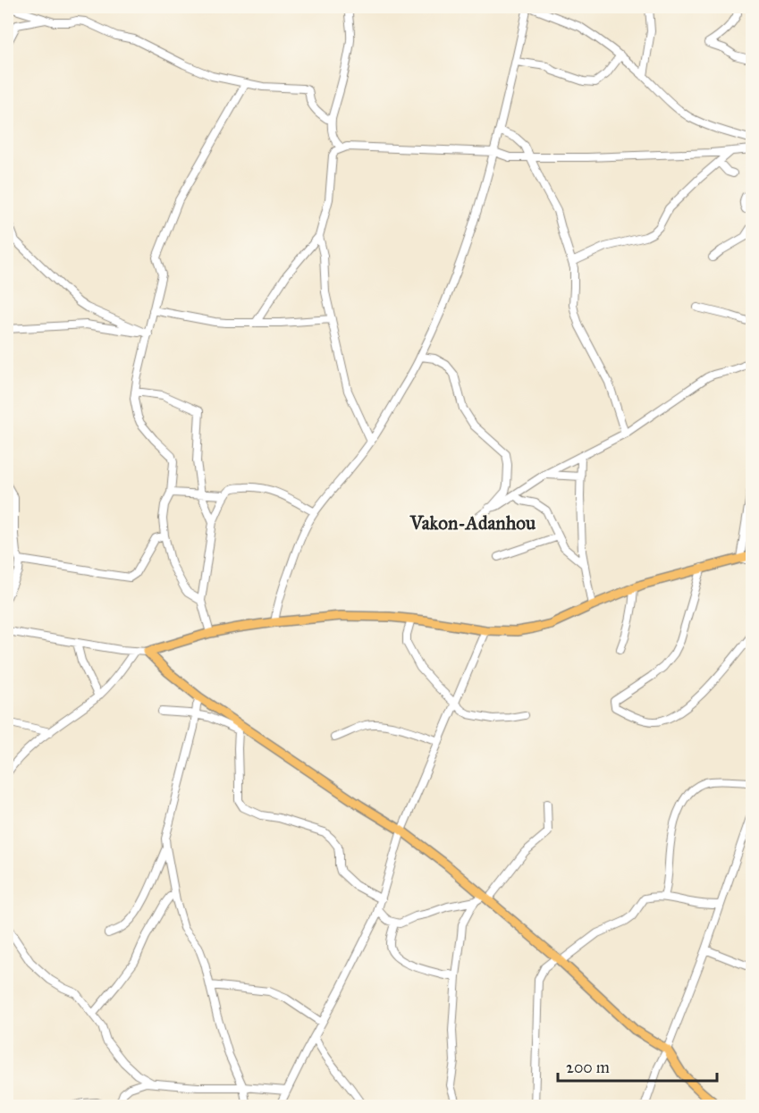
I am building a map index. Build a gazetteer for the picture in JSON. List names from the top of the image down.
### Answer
{
  "districts": ["Vakon-Adanhou"],
  "scale_bar": "200 m"
}
